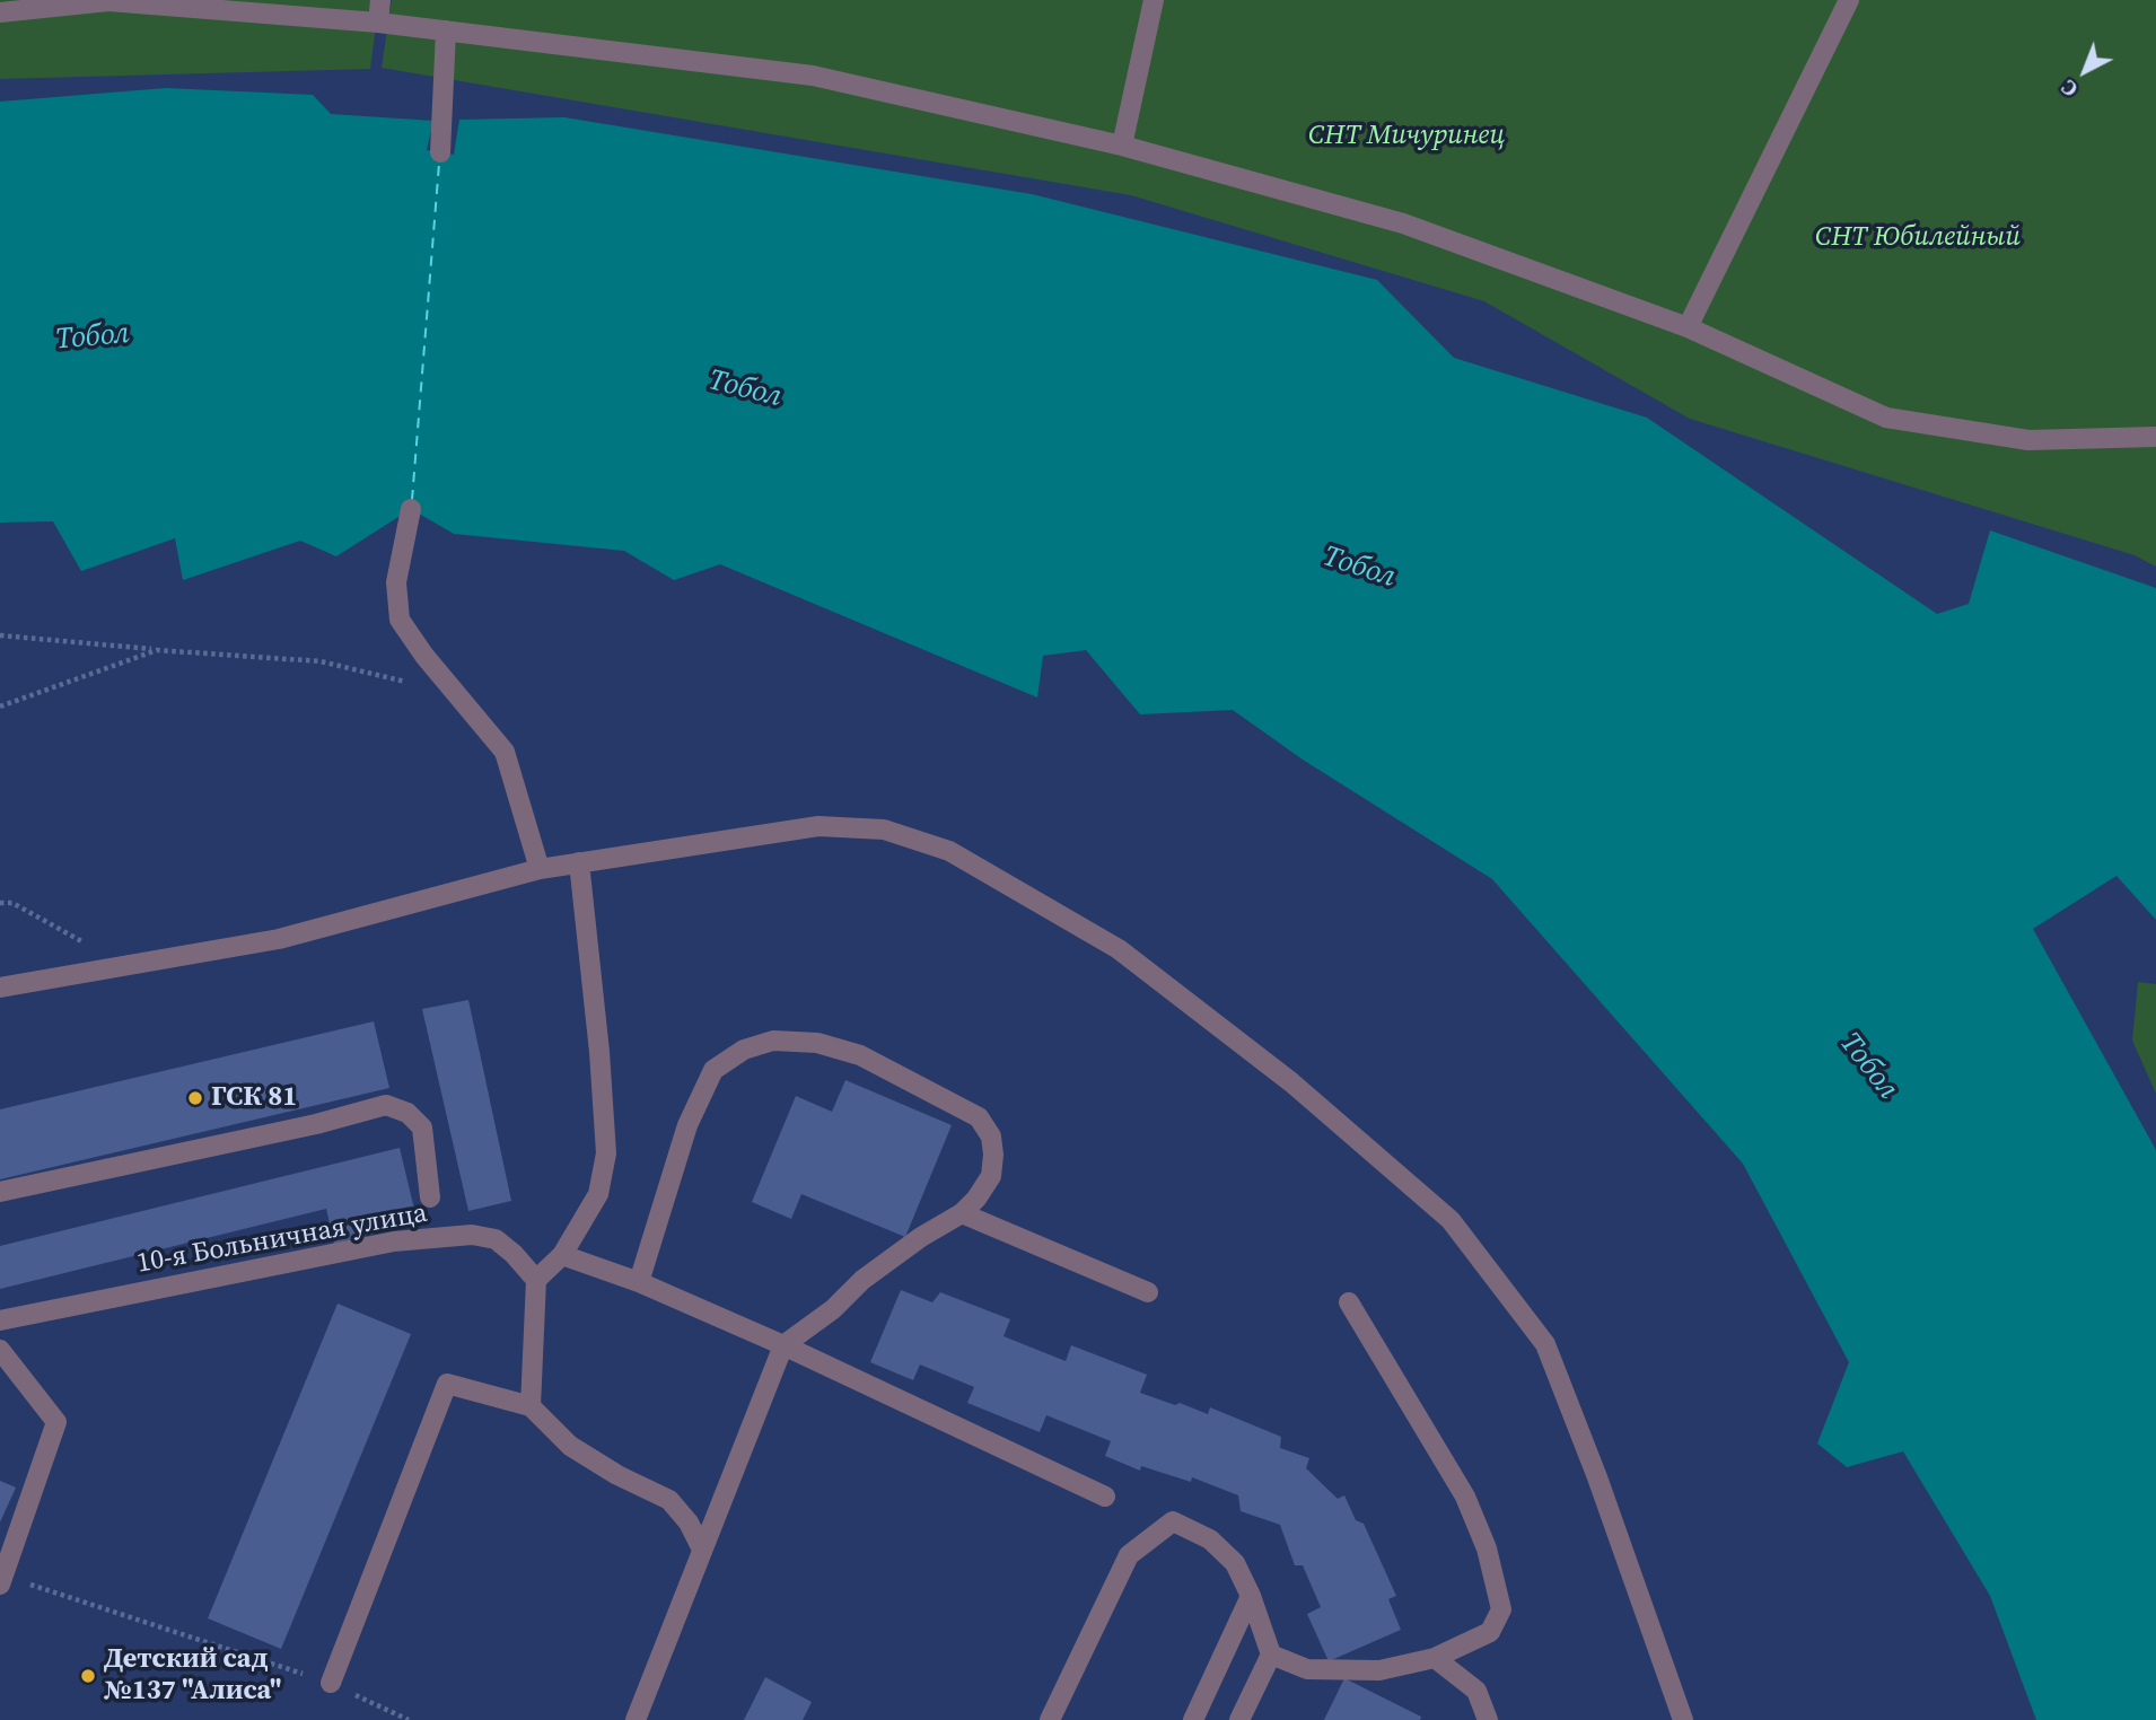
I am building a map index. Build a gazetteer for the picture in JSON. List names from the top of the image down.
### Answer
{
  "streets": {
    "street": ["10-я Больничная улица"]
  },
  "water": ["Тобол"],
  "parks": ["СНТ Мичуринец", "СНТ Юбилейный"],
  "places": ["ГСК 81", "Детский сад №137 \"Алиса\""],
  "north": "bottom left"
}
